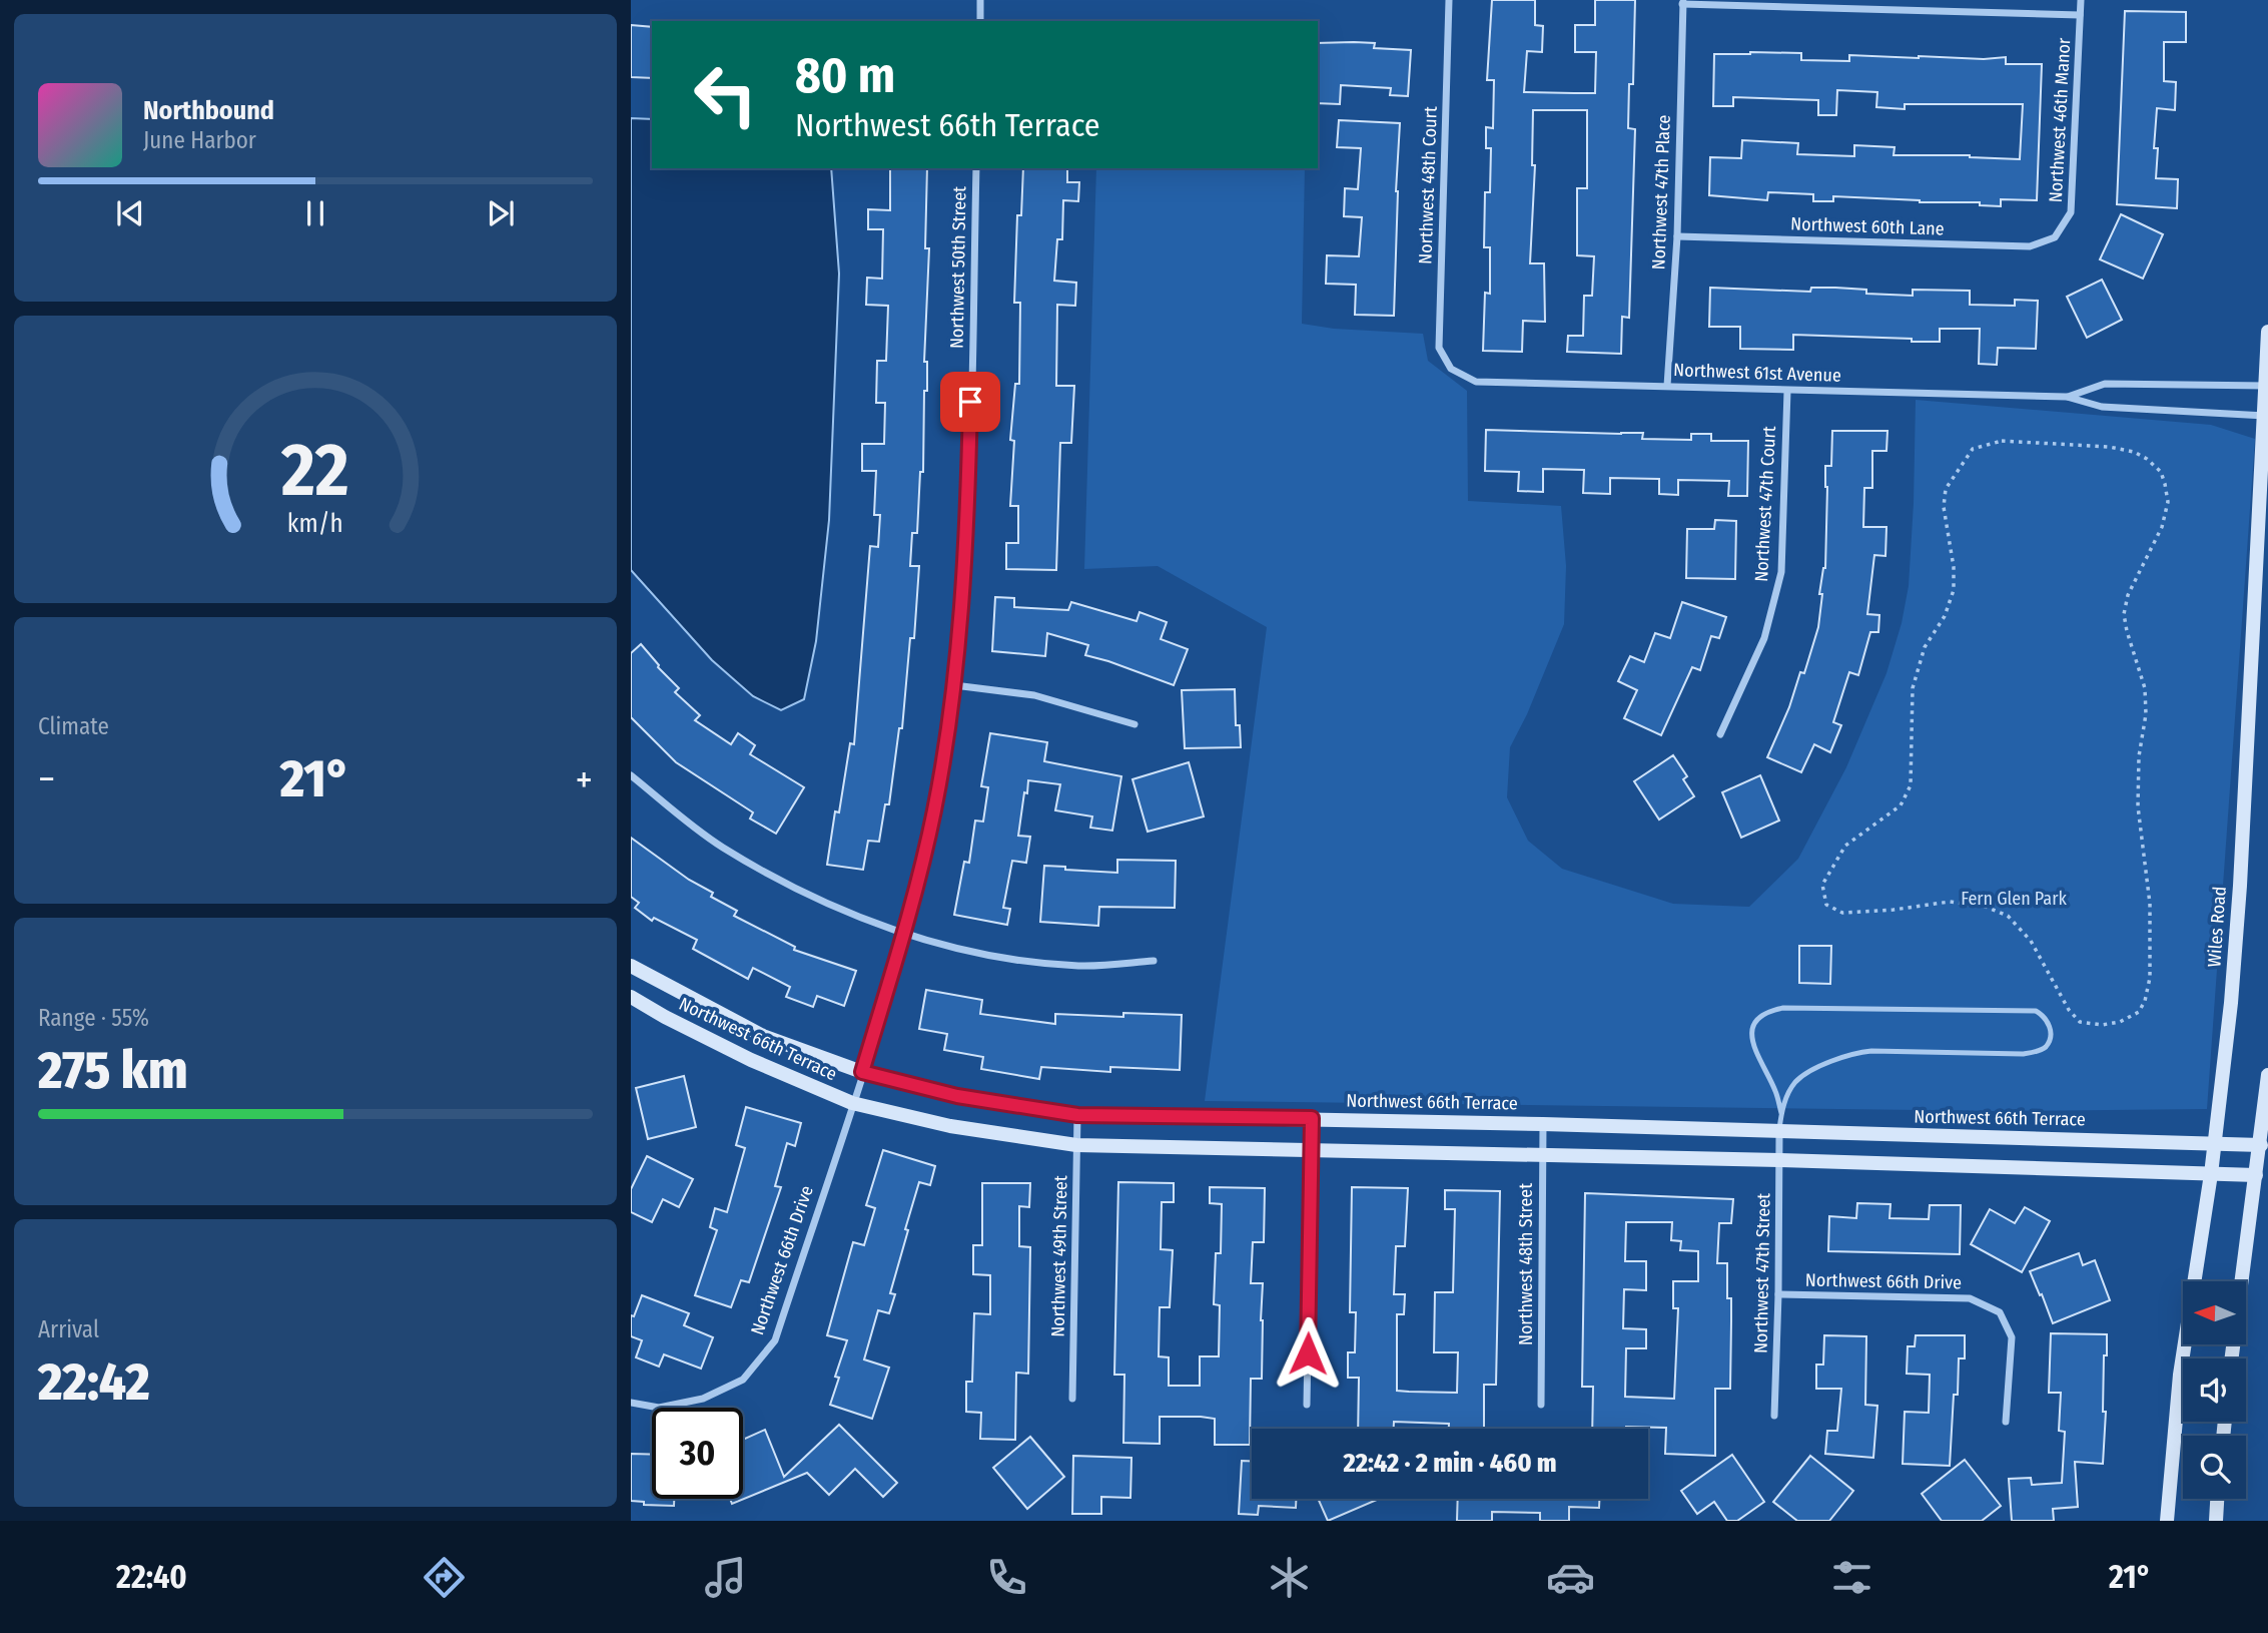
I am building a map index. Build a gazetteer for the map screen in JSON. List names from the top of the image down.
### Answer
{
  "streets": {
    "street": [
      "Northwest 46th Manor",
      "Northwest 48th Court",
      "Northwest 47th Place",
      "Northwest 60th Lane",
      "Northwest 50th Street",
      "Northwest 61st Avenue",
      "Northwest 47th Court",
      "Wiles Road",
      "Northwest 66th Terrace",
      "Northwest 49th Street",
      "Northwest 66th Drive",
      "Northwest 48th Street",
      "Northwest 47th Street"
    ]
  },
  "crossings": [
    ["Northwest 46th Manor", "Northwest 60th Lane"],
    ["Northwest 48th Court", "Northwest 61st Avenue"],
    ["Northwest 47th Place", "Northwest 60th Lane"],
    ["Northwest 47th Place", "Northwest 61st Avenue"],
    ["Northwest 50th Street", "Northwest 66th Terrace"],
    ["Northwest 50th Street", "Northwest 66th Drive"],
    ["Northwest 61st Avenue", "Northwest 47th Court"],
    ["Northwest 61st Avenue", "Wiles Road"],
    ["Wiles Road", "Northwest 66th Terrace"],
    ["Northwest 66th Terrace", "Northwest 49th Street"],
    ["Northwest 66th Terrace", "Northwest 66th Drive"],
    ["Northwest 66th Terrace", "Northwest 48th Street"],
    ["Northwest 66th Terrace", "Northwest 47th Street"],
    ["Northwest 66th Drive", "Northwest 47th Street"]
  ],
  "parks": ["Fern Glen Park"],
  "north": "left",
  "page": {
    "turn": ["80 m", "Northwest 66th Terrace"],
    "song": ["Northbound", "June Harbor"],
    "tile": [
      "Climate",
      ["Range · 55%", "275 km"],
      ["Arrival", "22:42"]
    ],
    "heat": ["−", "21°", "+"],
    "limit": "30",
    "trip": "22:42 · 2 min · 460 m",
    "tabs": ["22:40", "21°"],
    "gauge": ["22", "km/h"]
  }
}
